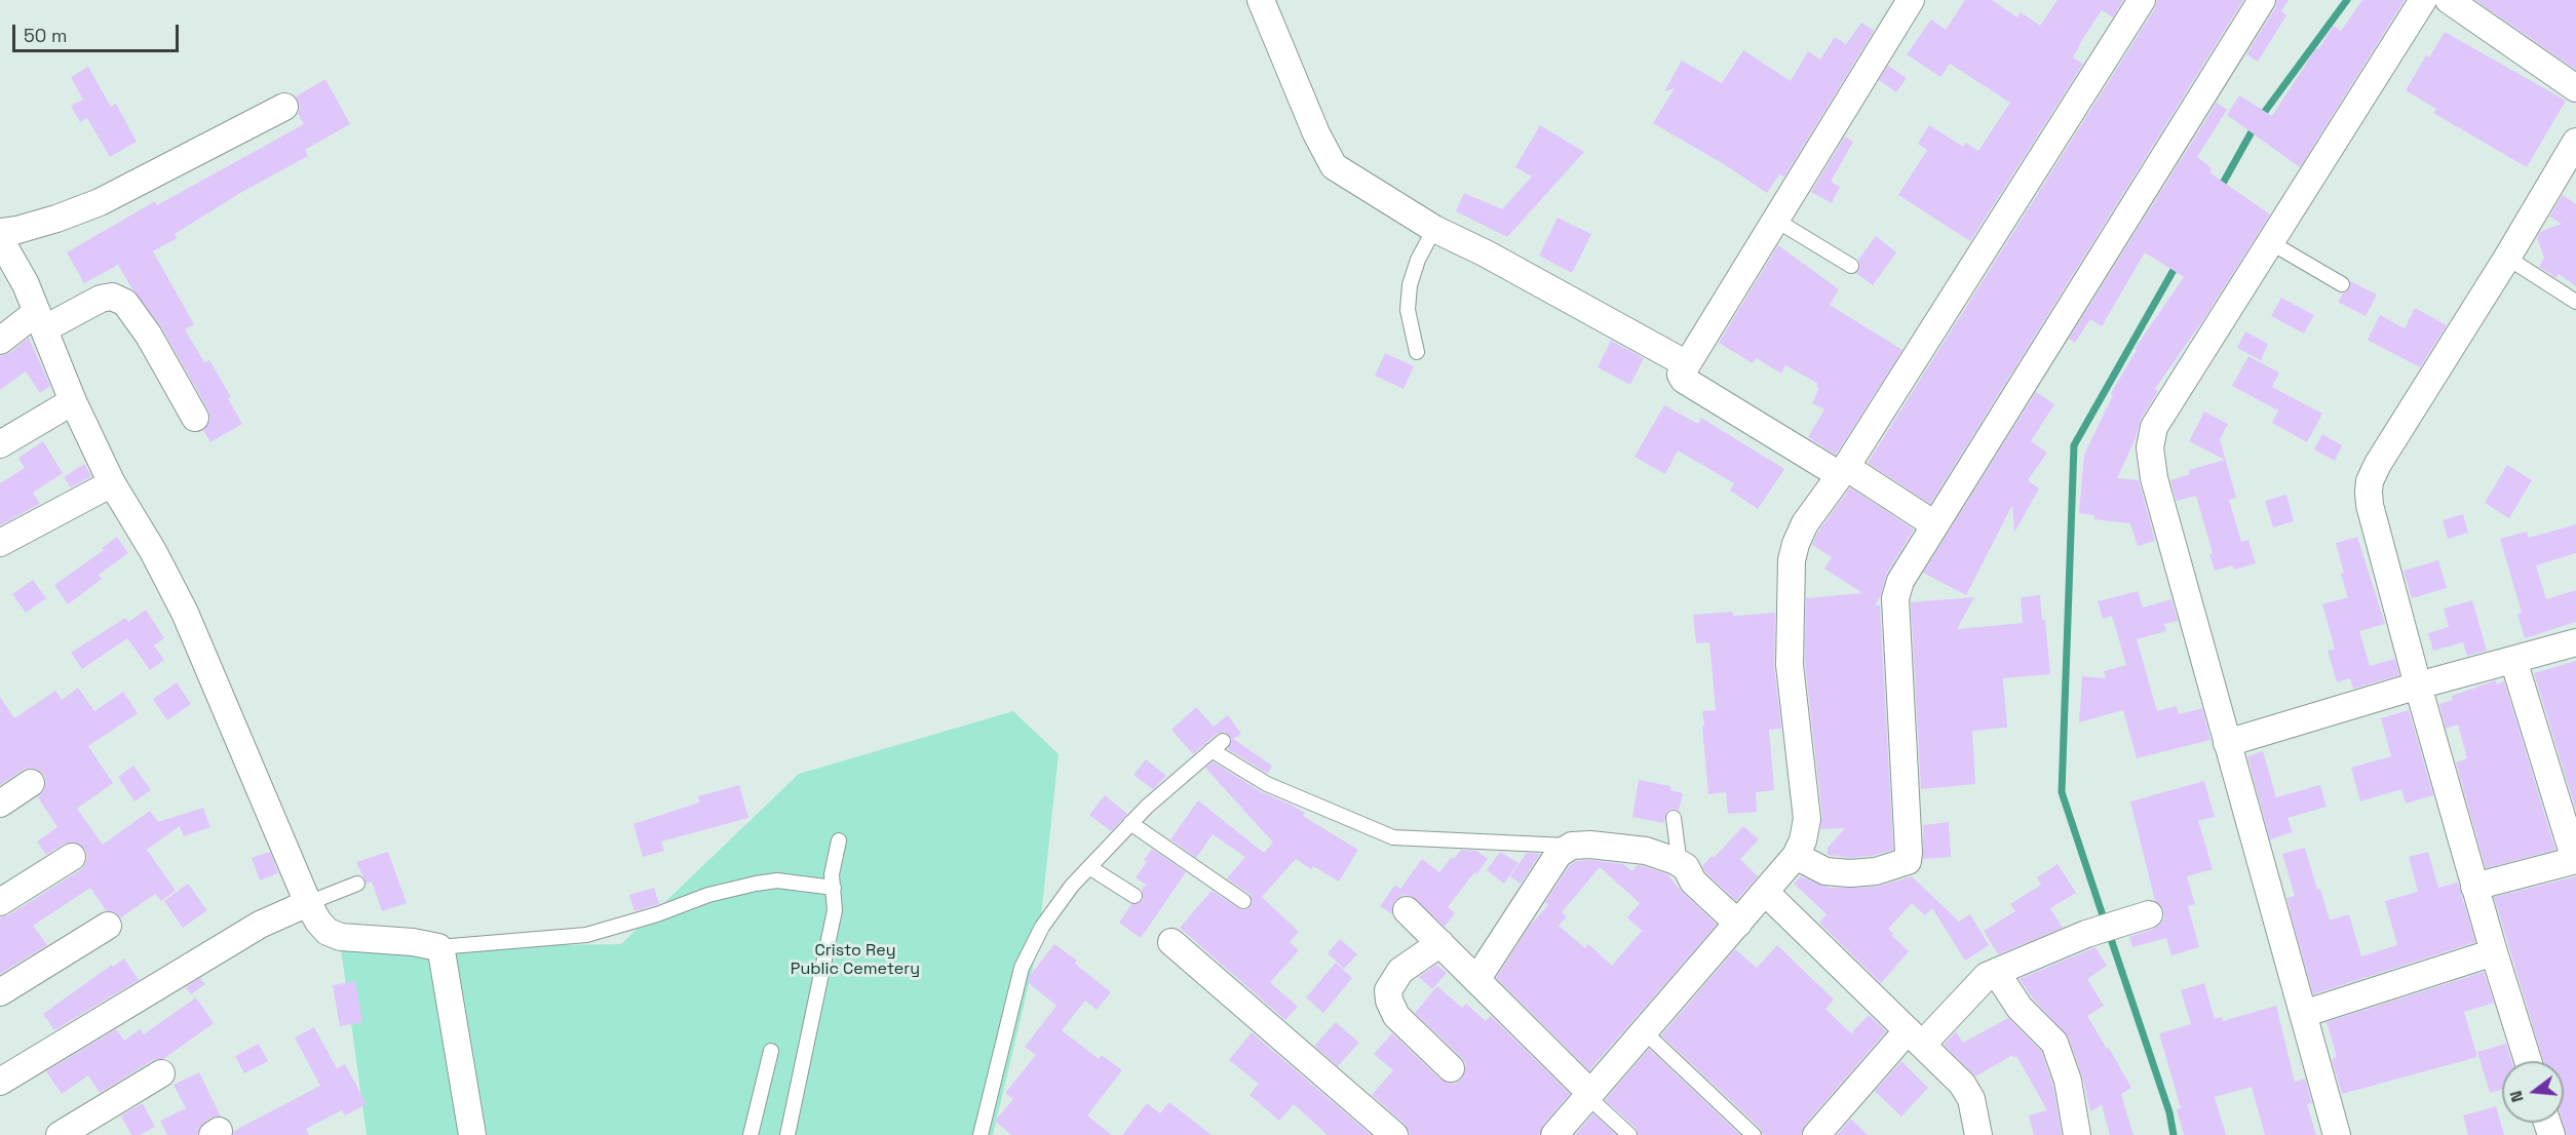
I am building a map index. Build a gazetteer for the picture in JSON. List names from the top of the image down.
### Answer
{
  "parks": ["Cristo Rey Public Cemetery"],
  "scale_bar": "50 m",
  "north": "left"
}
